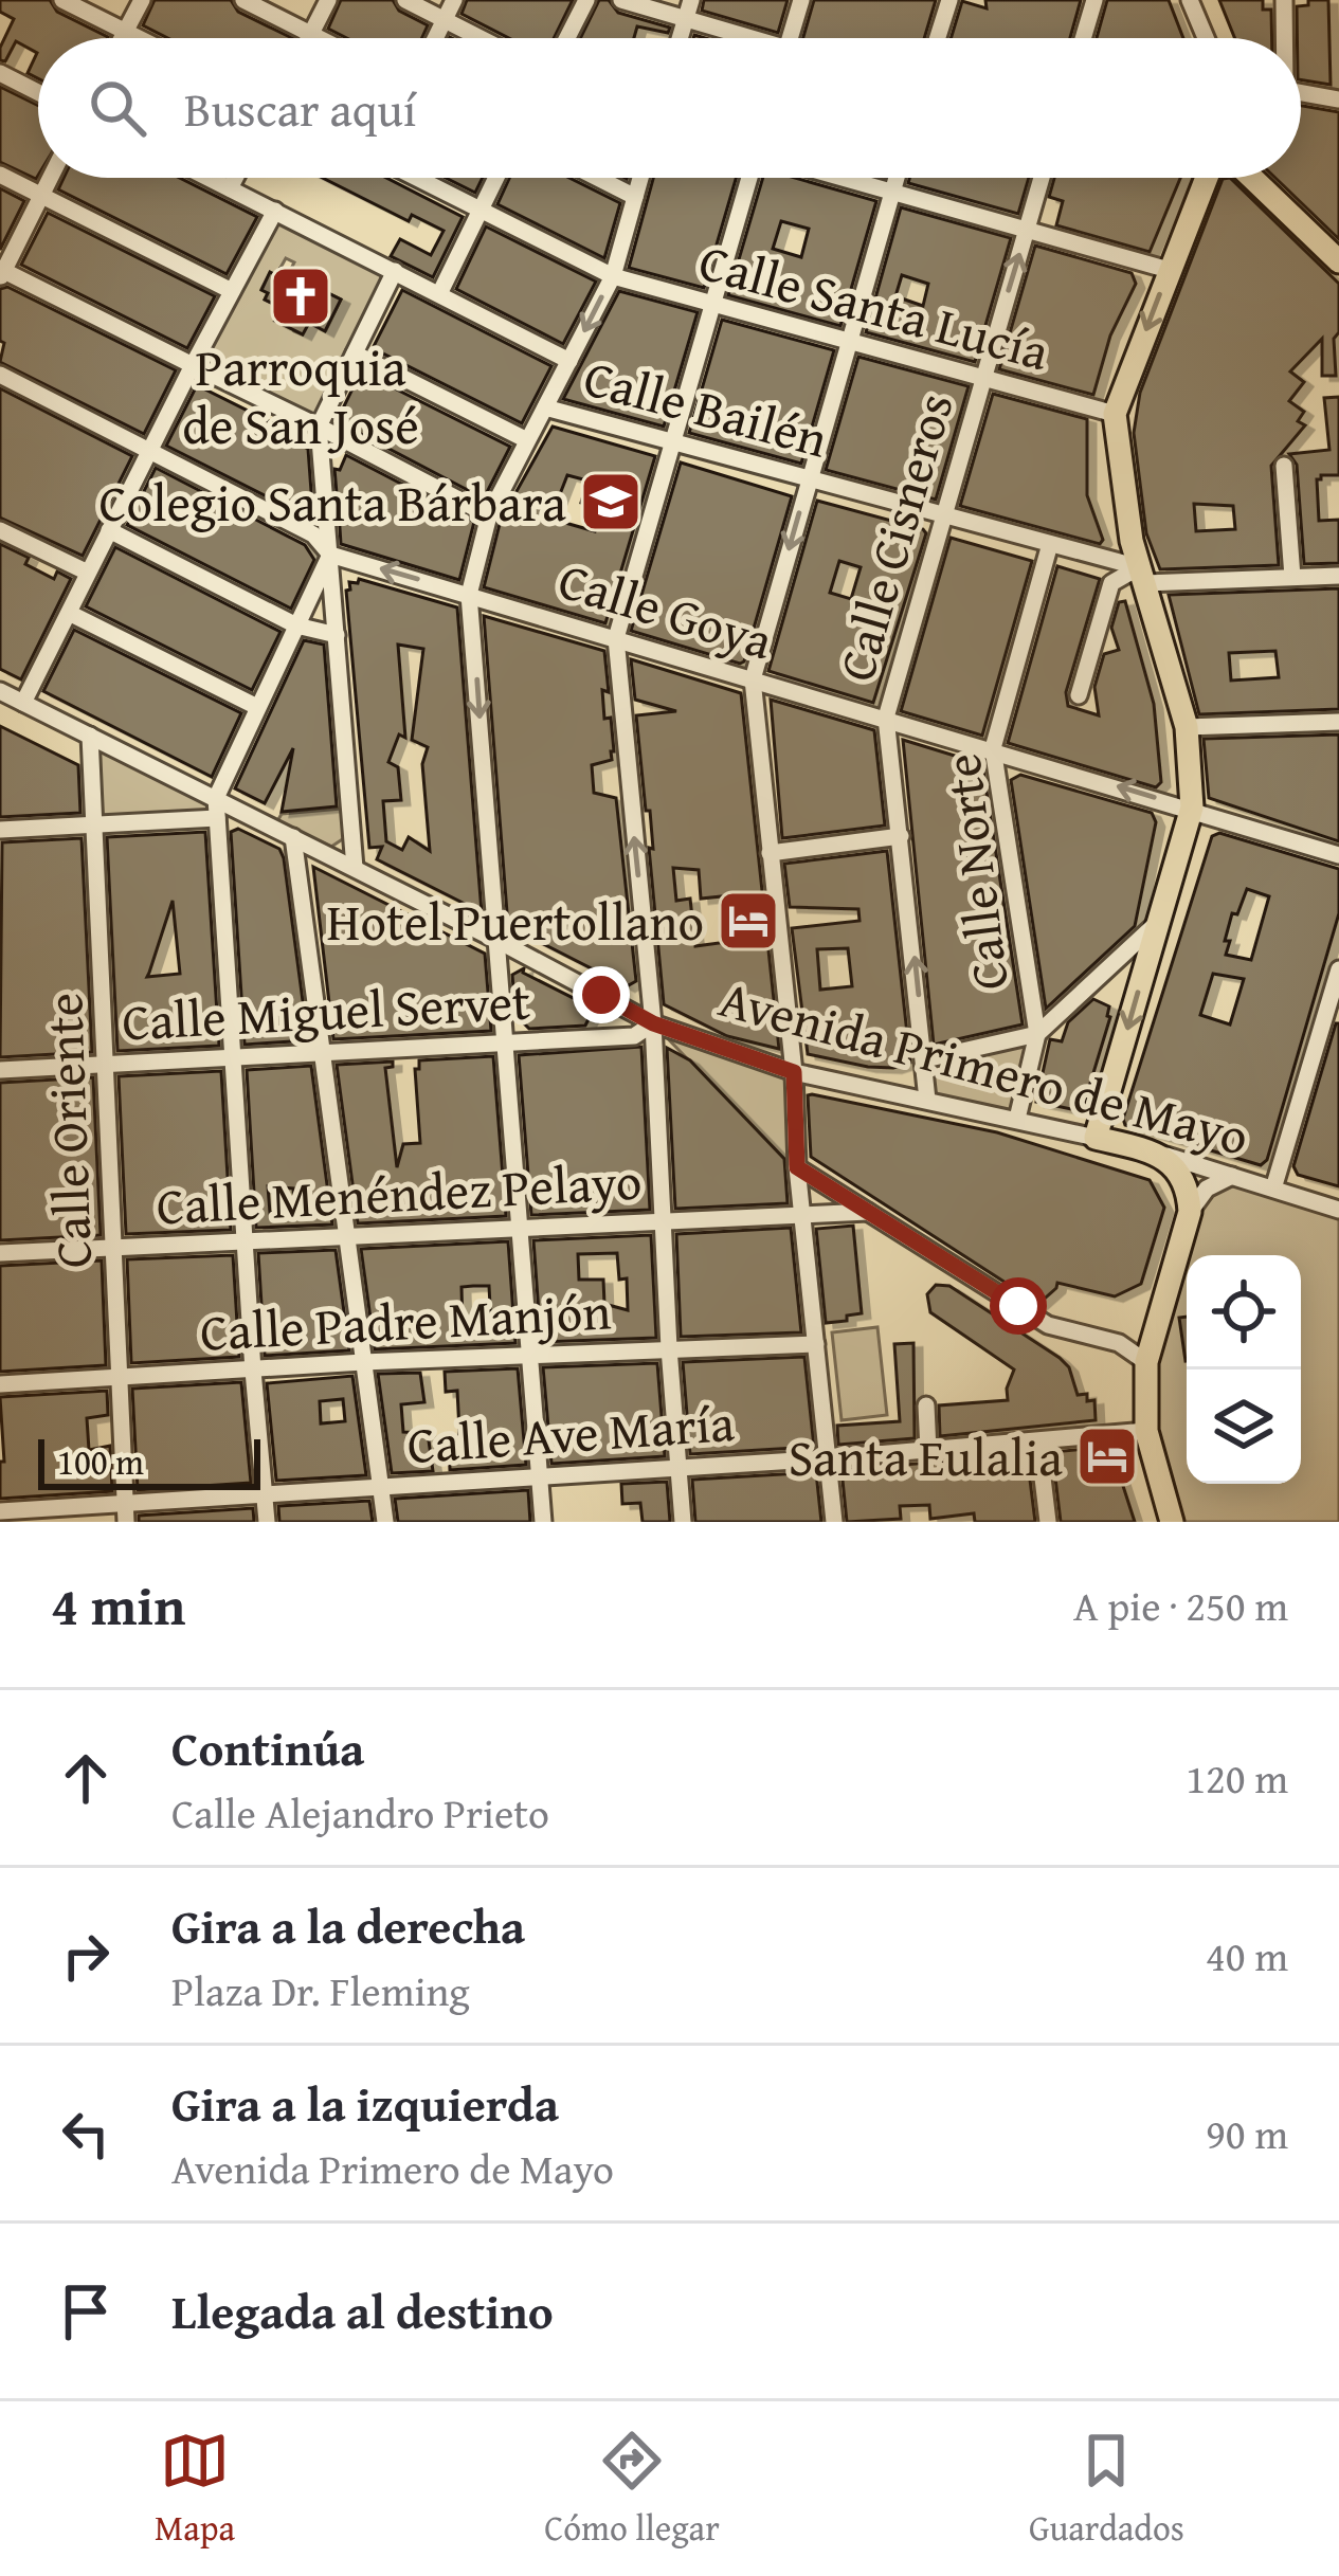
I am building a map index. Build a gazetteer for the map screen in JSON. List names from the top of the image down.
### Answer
{
  "streets": {
    "main road": ["Avenida Primero de Mayo"],
    "street": [
      "Calle Santa Lucía",
      "Calle Bailén",
      "Calle Cisneros",
      "Calle Goya",
      "Calle Norte",
      "Calle Miguel Servet",
      "Calle Oriente",
      "Calle Menéndez Pelayo",
      "Calle Padre Manjón",
      "Calle Ave María"
    ]
  },
  "crossings": [
    ["Calle Santa Lucía", "Calle Cisneros"],
    ["Calle Bailén", "Calle Cisneros"],
    ["Calle Bailén", "Calle Norte"],
    ["Calle Cisneros", "Calle Goya"],
    ["Calle Cisneros", "Avenida Primero de Mayo"],
    ["Calle Goya", "Calle Norte"],
    ["Calle Norte", "Avenida Primero de Mayo"],
    ["Calle Miguel Servet", "Avenida Primero de Mayo"],
    ["Calle Miguel Servet", "Calle Oriente"],
    ["Avenida Primero de Mayo", "Calle Oriente"],
    ["Calle Oriente", "Calle Menéndez Pelayo"],
    ["Calle Oriente", "Calle Padre Manjón"],
    ["Calle Oriente", "Calle Ave María"]
  ],
  "places": {
    "church": ["Parroquia de San José"],
    "school or university": ["Colegio Santa Bárbara"],
    "hotel": ["Hotel Puertollano", "Santa Eulalia"]
  },
  "scale_bar": "100 m",
  "page": {
    "search": "Buscar aquí",
    "scale": "100 m",
    "heading": ["4 min", "A pie · 250 m"],
    "list": [
      ["Continúa", "Calle Alejandro Prieto", "120 m"],
      ["Gira a la derecha", "Plaza Dr. Fleming", "40 m"],
      ["Gira a la izquierda", "Avenida Primero de Mayo", "90 m"],
      "Llegada al destino"
    ],
    "nav": ["Mapa", "Cómo llegar", "Guardados"]
  }
}
